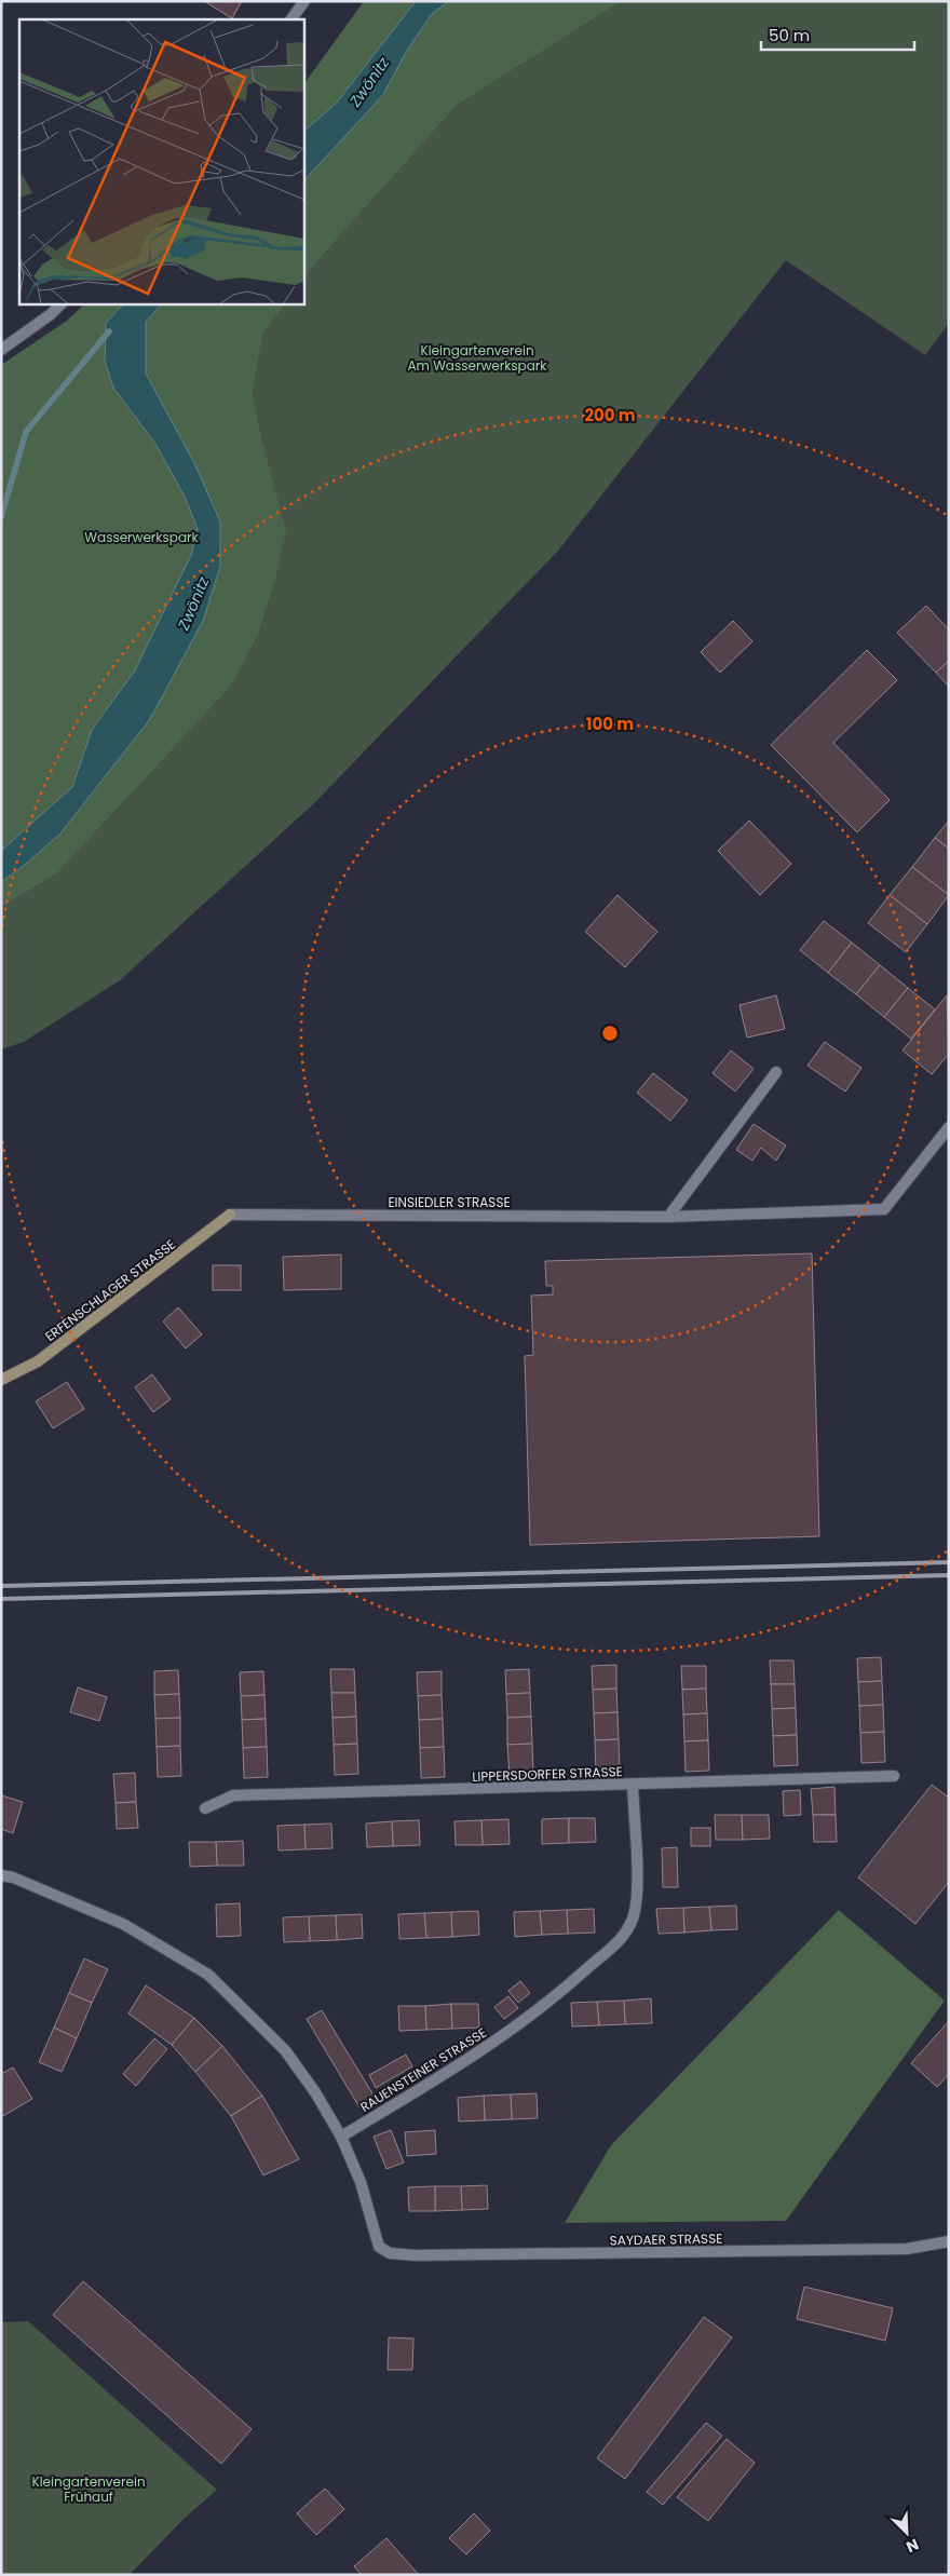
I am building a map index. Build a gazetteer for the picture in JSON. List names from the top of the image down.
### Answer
{
  "streets": {
    "main road": ["ERFENSCHLAGER STRASSE"],
    "street": [
      "EINSIEDLER STRASSE",
      "LIPPERSDORFER STRASSE",
      "RAUENSTEINER STRASSE",
      "SAYDAER STRASSE"
    ]
  },
  "crossings": [
    ["EINSIEDLER STRASSE", "ERFENSCHLAGER STRASSE"],
    ["LIPPERSDORFER STRASSE", "RAUENSTEINER STRASSE"],
    ["RAUENSTEINER STRASSE", "SAYDAER STRASSE"]
  ],
  "water": ["Zwönitz"],
  "parks": ["Kleingartenverein Am Wasserwerkspark", "Wasserwerkspark", "Kleingartenverein Frühauf"],
  "scale_bar": "50 m",
  "north": "bottom right",
  "rings": ["200 m", "100 m"]
}
